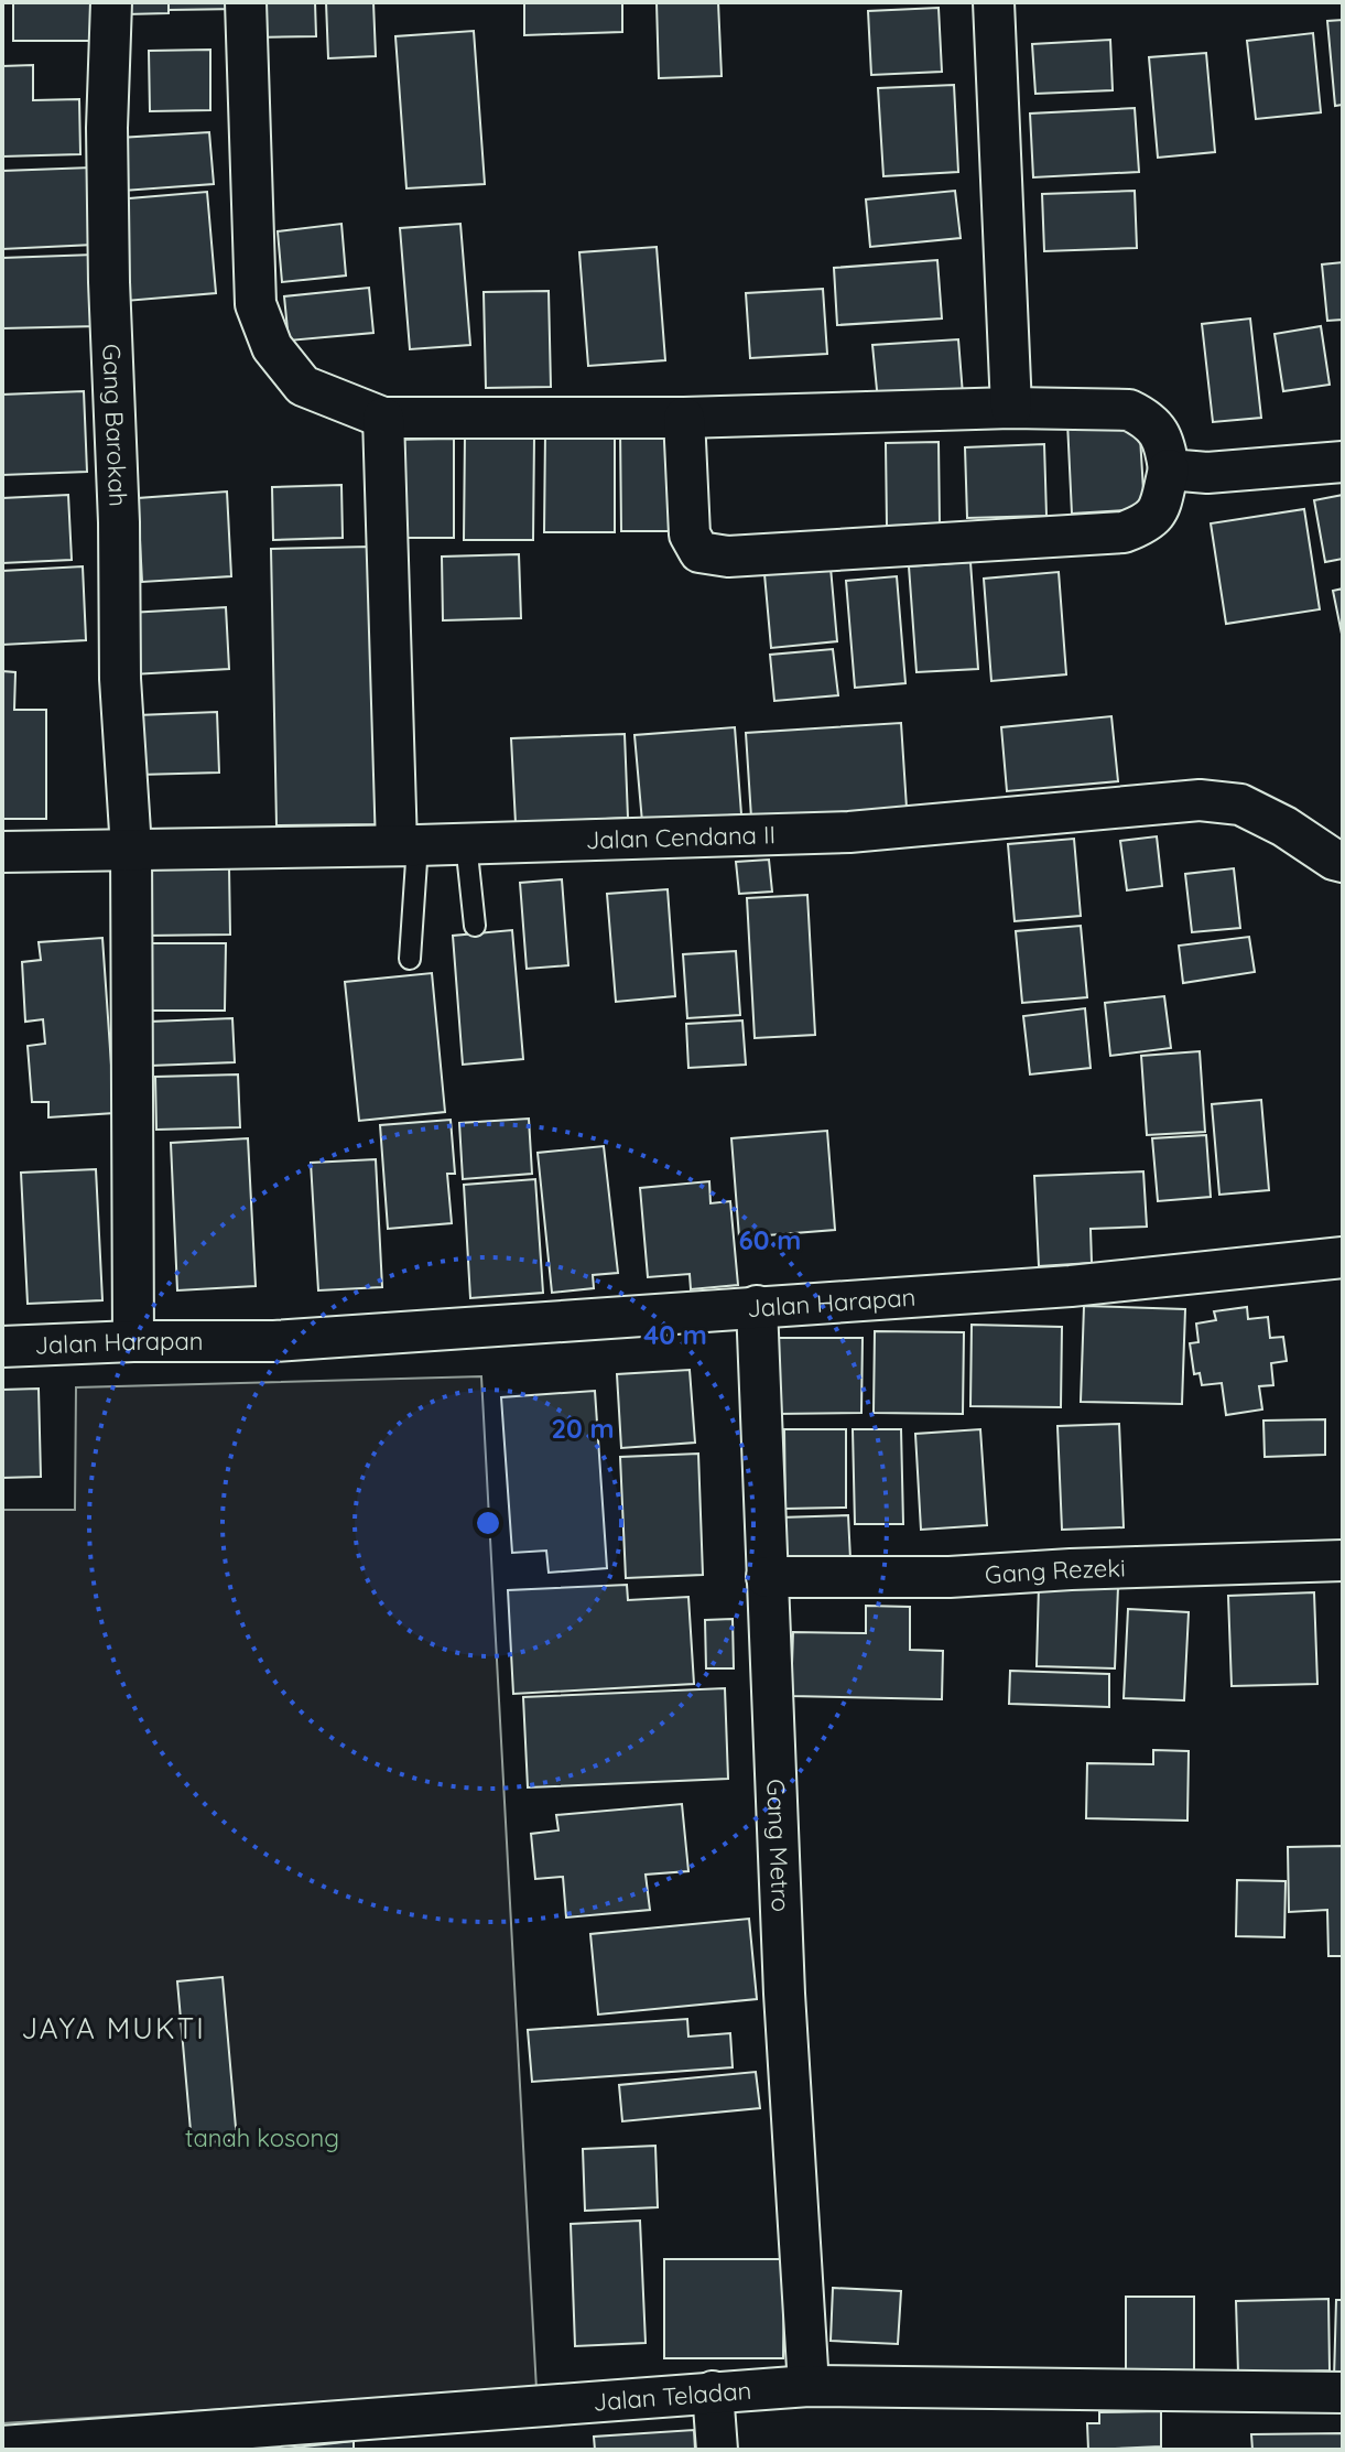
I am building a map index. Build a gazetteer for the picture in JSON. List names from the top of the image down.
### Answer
{
  "streets": {
    "street": [
      "Gang Barokah",
      "Jalan Cendana II",
      "Jalan Harapan",
      "Gang Rezeki",
      "Gang Metro",
      "Jalan Teladan"
    ]
  },
  "crossings": [
    ["Gang Barokah", "Jalan Cendana II"],
    ["Gang Barokah", "Jalan Harapan"],
    ["Jalan Harapan", "Gang Metro"],
    ["Gang Rezeki", "Gang Metro"],
    ["Gang Metro", "Jalan Teladan"]
  ],
  "districts": ["JAYA MUKTI"],
  "parks": ["tanah kosong"],
  "rings": ["60 m", "40 m", "20 m"]
}
